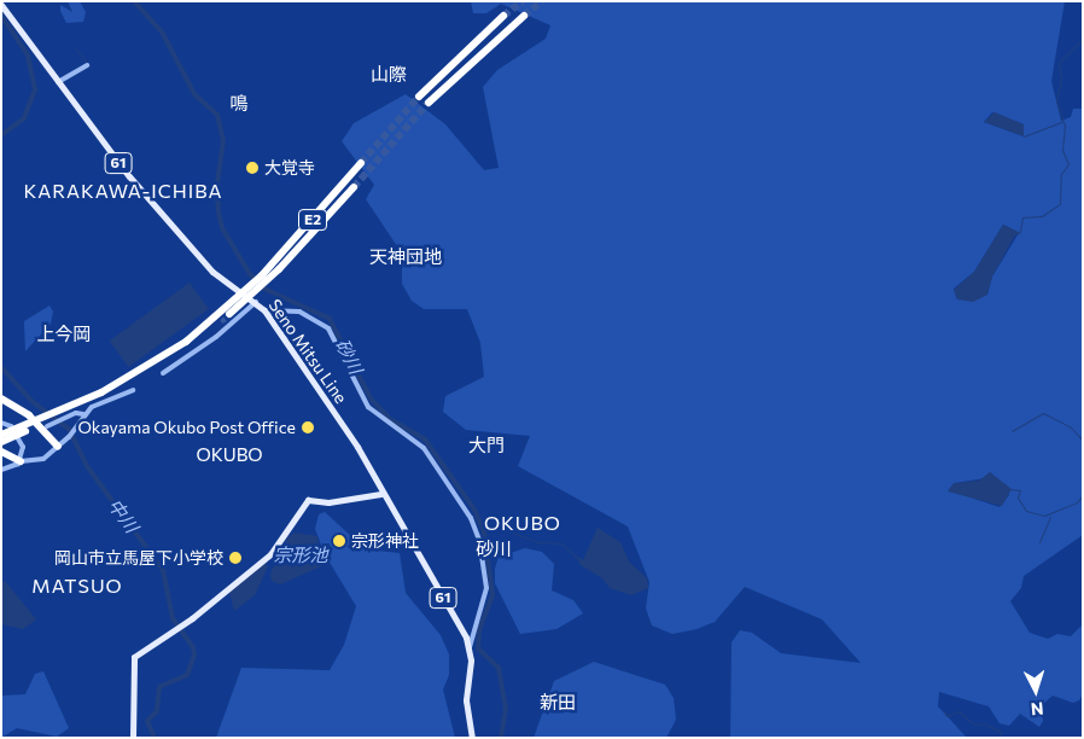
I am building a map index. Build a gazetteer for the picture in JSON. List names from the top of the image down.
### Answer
{
  "streets": {
    "highway": ["E2"],
    "main road": ["61", "Seno Mitsu Line"]
  },
  "districts": [
    "山際",
    "鳴",
    "KARAKAWA-ICHIBA",
    "天神団地",
    "上今岡",
    "大門",
    "OKUBO",
    "OKUBO",
    "砂川",
    "MATSUO",
    "新田"
  ],
  "water": ["砂川", "中川", "宗形池"],
  "places": [
    "大覚寺",
    "Okayama Okubo Post Office",
    "宗形神社",
    "岡山市立馬屋下小学校"
  ],
  "north": "bottom"
}
